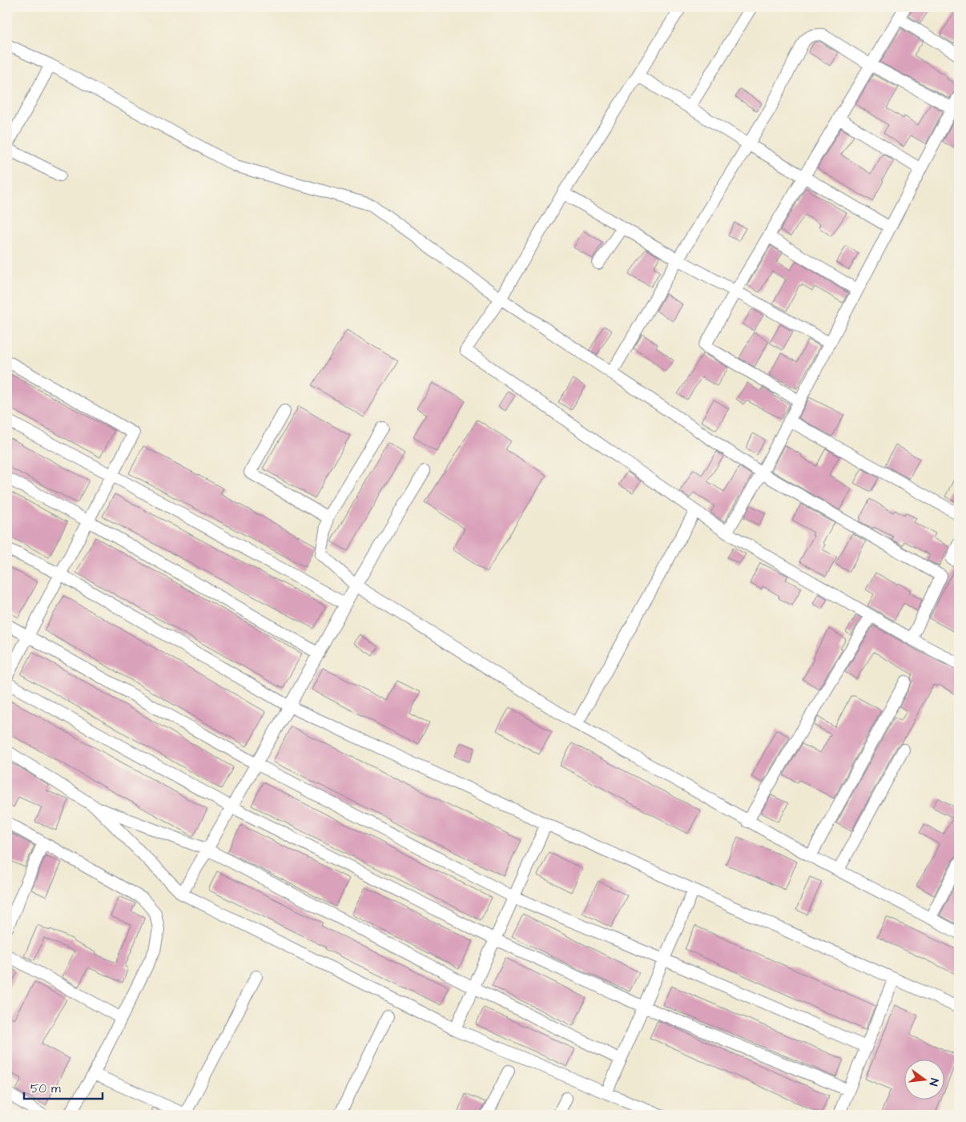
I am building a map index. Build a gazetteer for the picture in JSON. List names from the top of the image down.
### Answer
{
  "scale_bar": "50 m",
  "north": "right"
}
